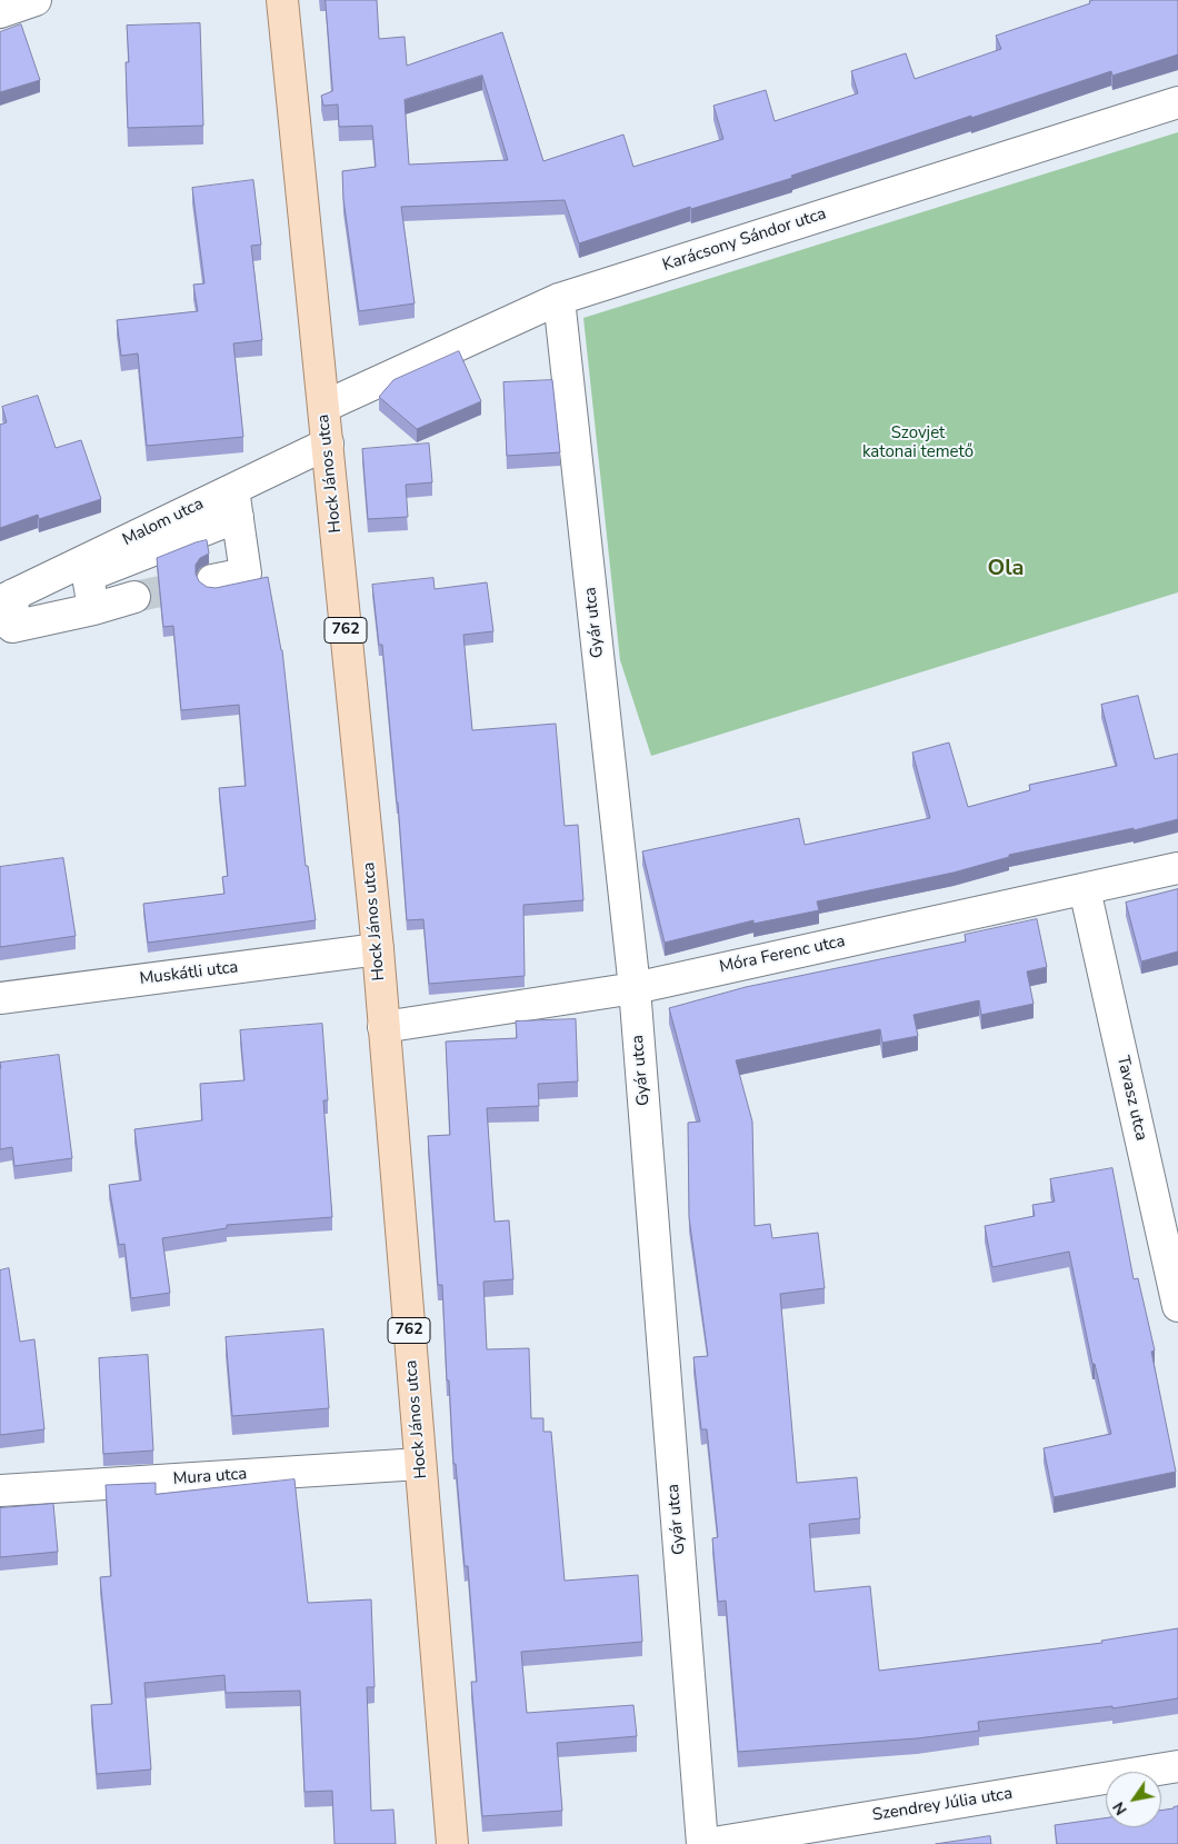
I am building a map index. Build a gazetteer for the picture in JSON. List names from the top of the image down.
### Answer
{
  "streets": {
    "main road": ["Hock János utca", "762"],
    "street": [
      "Karácsony Sándor utca",
      "Malom utca",
      "Gyár utca",
      "Móra Ferenc utca",
      "Muskátli utca",
      "Tavasz utca",
      "Mura utca",
      "Szendrey Júlia utca"
    ]
  },
  "crossings": [
    ["Karácsony Sándor utca", "Hock János utca"],
    ["Karácsony Sándor utca", "Gyár utca"],
    ["Hock János utca", "Malom utca"],
    ["Hock János utca", "Móra Ferenc utca"],
    ["Hock János utca", "Muskátli utca"],
    ["Hock János utca", "Mura utca"],
    ["Gyár utca", "Móra Ferenc utca"],
    ["Gyár utca", "Szendrey Júlia utca"],
    ["Móra Ferenc utca", "Tavasz utca"]
  ],
  "districts": ["Ola"],
  "parks": ["Szovjet katonai temető"],
  "north": "bottom left"
}
